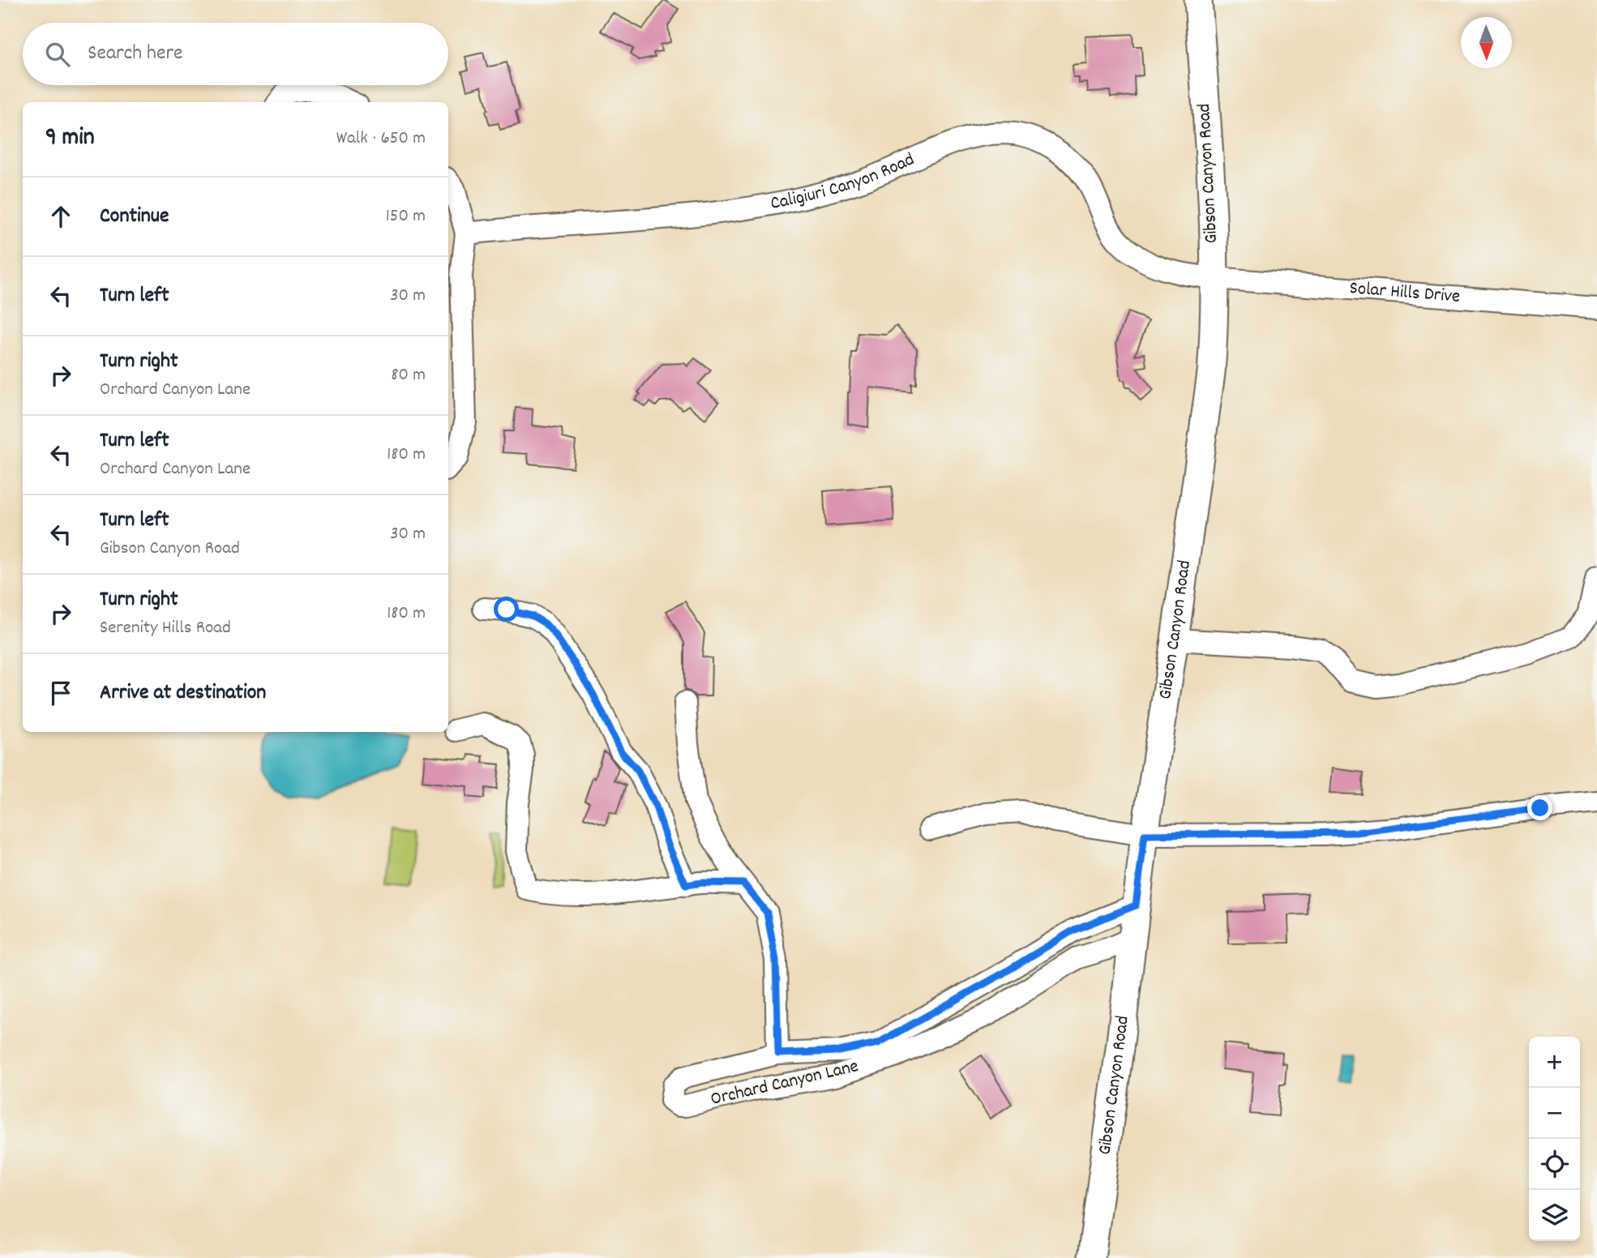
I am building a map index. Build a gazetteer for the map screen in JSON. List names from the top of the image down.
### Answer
{
  "streets": {
    "main road": ["Gibson Canyon Road"],
    "street": ["Caligiuri Canyon Road", "Solar Hills Drive", "Orchard Canyon Lane"]
  },
  "crossings": [
    ["Gibson Canyon Road", "Caligiuri Canyon Road"],
    ["Gibson Canyon Road", "Solar Hills Drive"],
    ["Gibson Canyon Road", "Orchard Canyon Lane"],
    ["Caligiuri Canyon Road", "Solar Hills Drive"]
  ],
  "north": "bottom",
  "page": {
    "search": "Search here",
    "heading": ["9 min", "Walk · 650 m"],
    "list": [
      ["Continue", "150 m"],
      ["Turn left", "30 m"],
      ["Turn right", "Orchard Canyon Lane", "80 m"],
      ["Turn left", "Orchard Canyon Lane", "180 m"],
      ["Turn left", "Gibson Canyon Road", "30 m"],
      ["Turn right", "Serenity Hills Road", "180 m"],
      "Arrive at destination"
    ],
    "map_buttons": ["+", "−"]
  }
}
